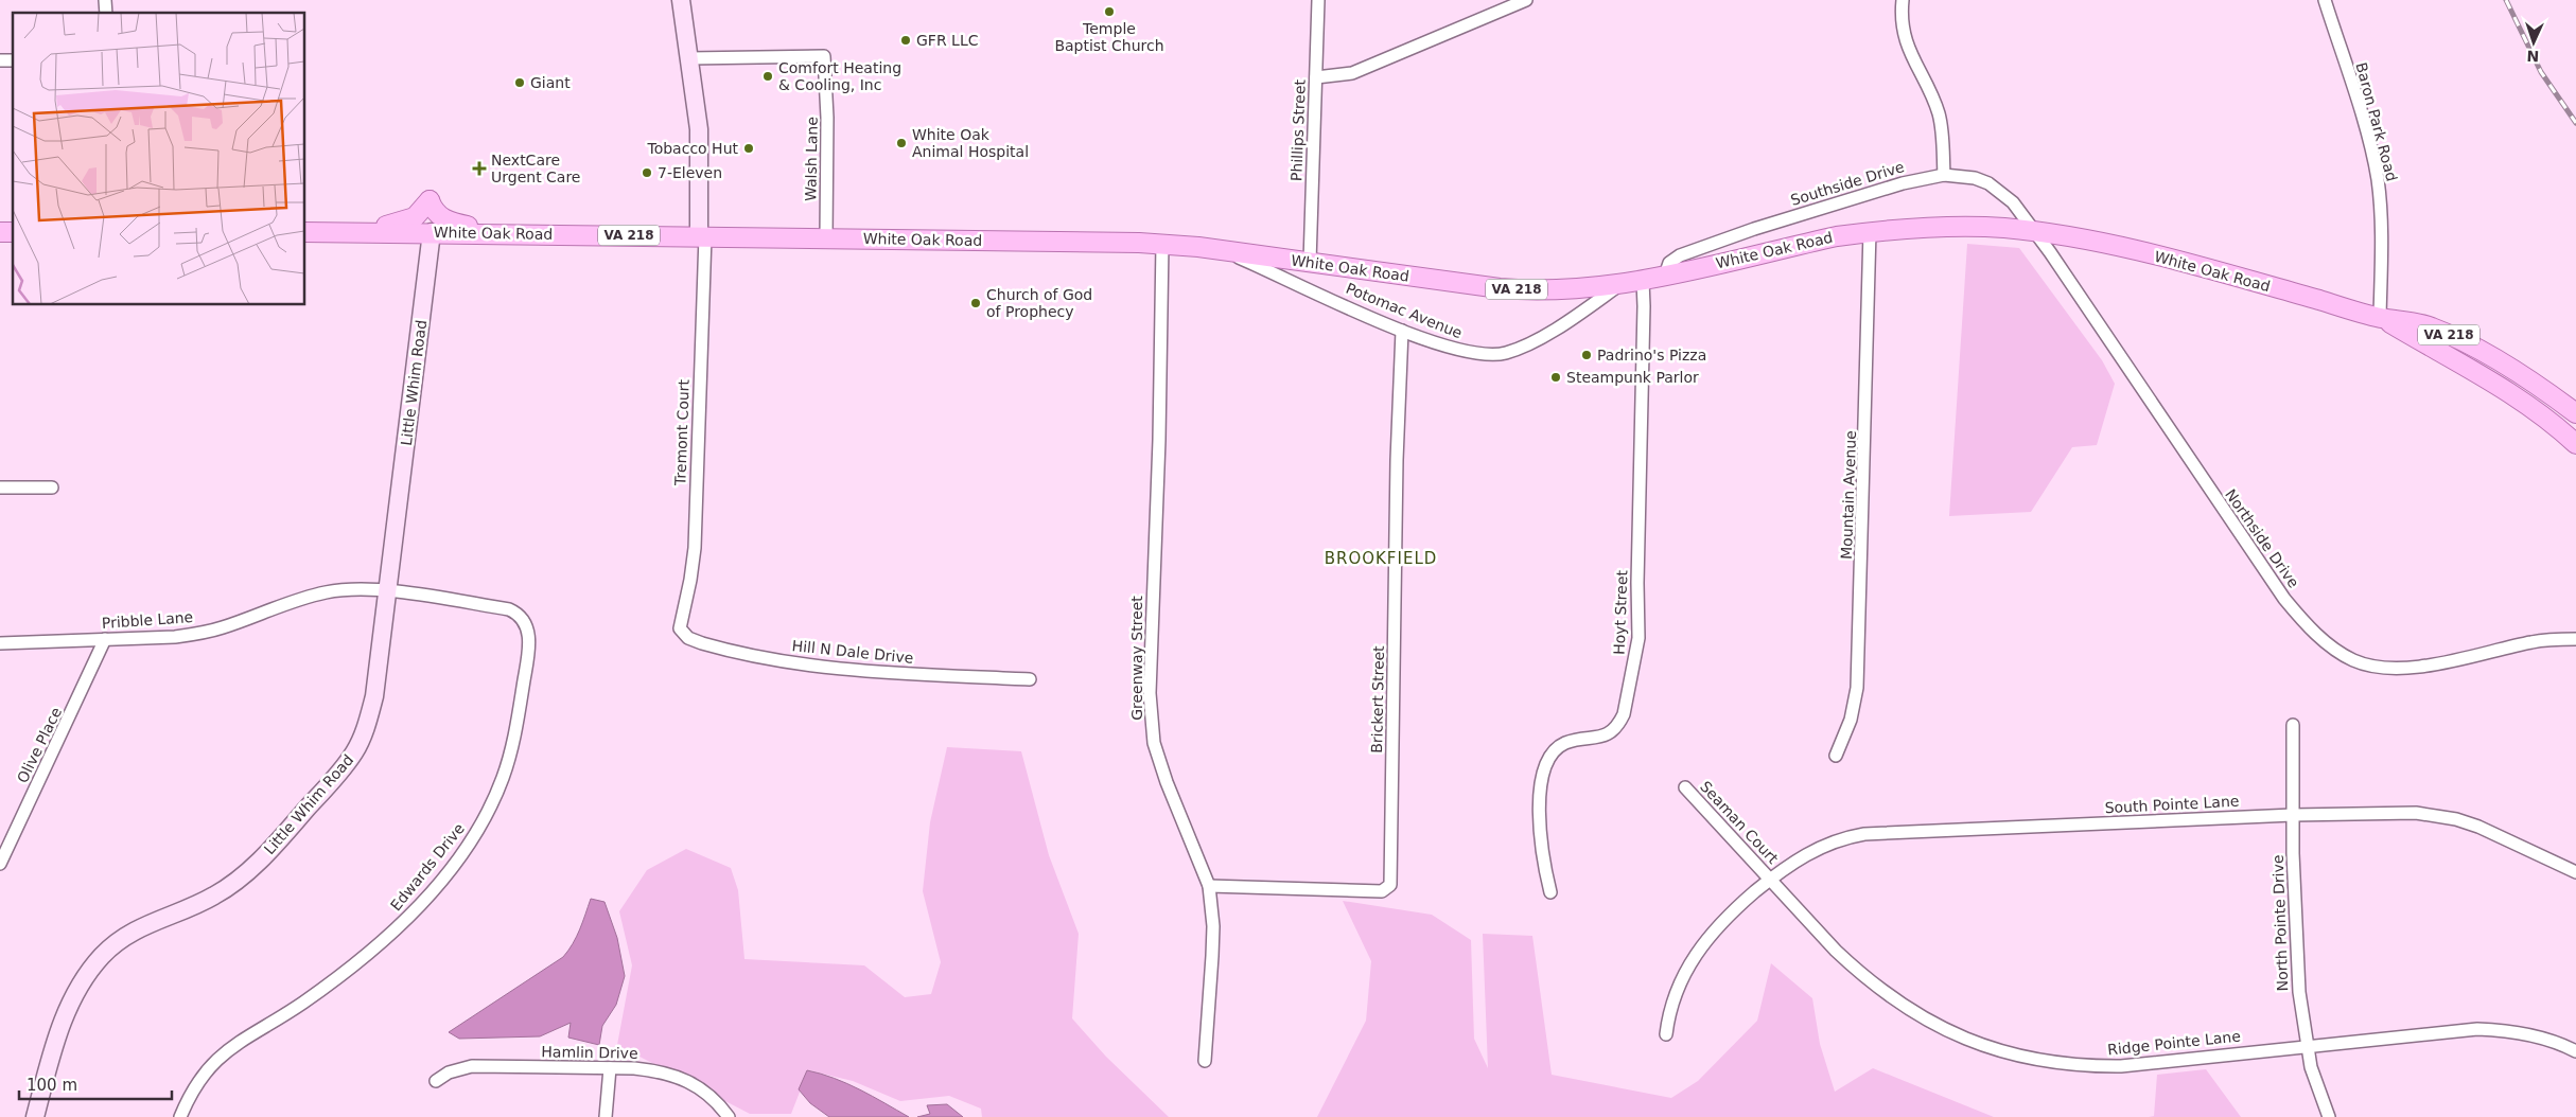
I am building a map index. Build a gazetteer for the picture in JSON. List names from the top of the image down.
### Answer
{
  "streets": {
    "main road": ["White Oak Road", "VA 218"],
    "street": [
      "Baron Park Road",
      "Phillips Street",
      "Walsh Lane",
      "Southside Drive",
      "Potomac Avenue",
      "Little Whim Road",
      "Tremont Court",
      "Mountain Avenue",
      "Northside Drive",
      "Hoyt Street",
      "Pribble Lane",
      "Hill N Dale Drive",
      "Greenway Street",
      "Brickert Street",
      "Olive Place",
      "South Pointe Lane",
      "Seaman Court",
      "Edwards Drive",
      "North Pointe Drive",
      "Ridge Pointe Lane",
      "Hamlin Drive"
    ]
  },
  "crossings": [
    ["Baron Park Road", "White Oak Road"],
    ["Phillips Street", "White Oak Road"],
    ["Walsh Lane", "White Oak Road"],
    ["Southside Drive", "White Oak Road"],
    ["Southside Drive", "Northside Drive"],
    ["White Oak Road", "Potomac Avenue"],
    ["White Oak Road", "Little Whim Road"],
    ["White Oak Road", "Tremont Court"],
    ["White Oak Road", "Mountain Avenue"],
    ["White Oak Road", "Northside Drive"],
    ["White Oak Road", "Hoyt Street"],
    ["White Oak Road", "Greenway Street"],
    ["Potomac Avenue", "Brickert Street"],
    ["Little Whim Road", "Pribble Lane"],
    ["Little Whim Road", "Edwards Drive"],
    ["Tremont Court", "Hill N Dale Drive"],
    ["Pribble Lane", "Olive Place"],
    ["Pribble Lane", "Edwards Drive"],
    ["Greenway Street", "Brickert Street"],
    ["South Pointe Lane", "Seaman Court"],
    ["South Pointe Lane", "North Pointe Drive"],
    ["South Pointe Lane", "Ridge Pointe Lane"],
    ["Seaman Court", "Ridge Pointe Lane"],
    ["North Pointe Drive", "Ridge Pointe Lane"]
  ],
  "districts": ["BROOKFIELD"],
  "places": {
    "other": [
      "Temple Baptist Church",
      "GFR LLC",
      "Comfort Heating & Cooling, Inc",
      "Giant",
      "White Oak Animal Hospital",
      "Tobacco Hut",
      "7-Eleven",
      "Church of God of Prophecy",
      "Padrino's Pizza",
      "Steampunk Parlor"
    ],
    "health": ["NextCare Urgent Care"]
  },
  "scale_bar": "100 m",
  "north": "bottom"
}
